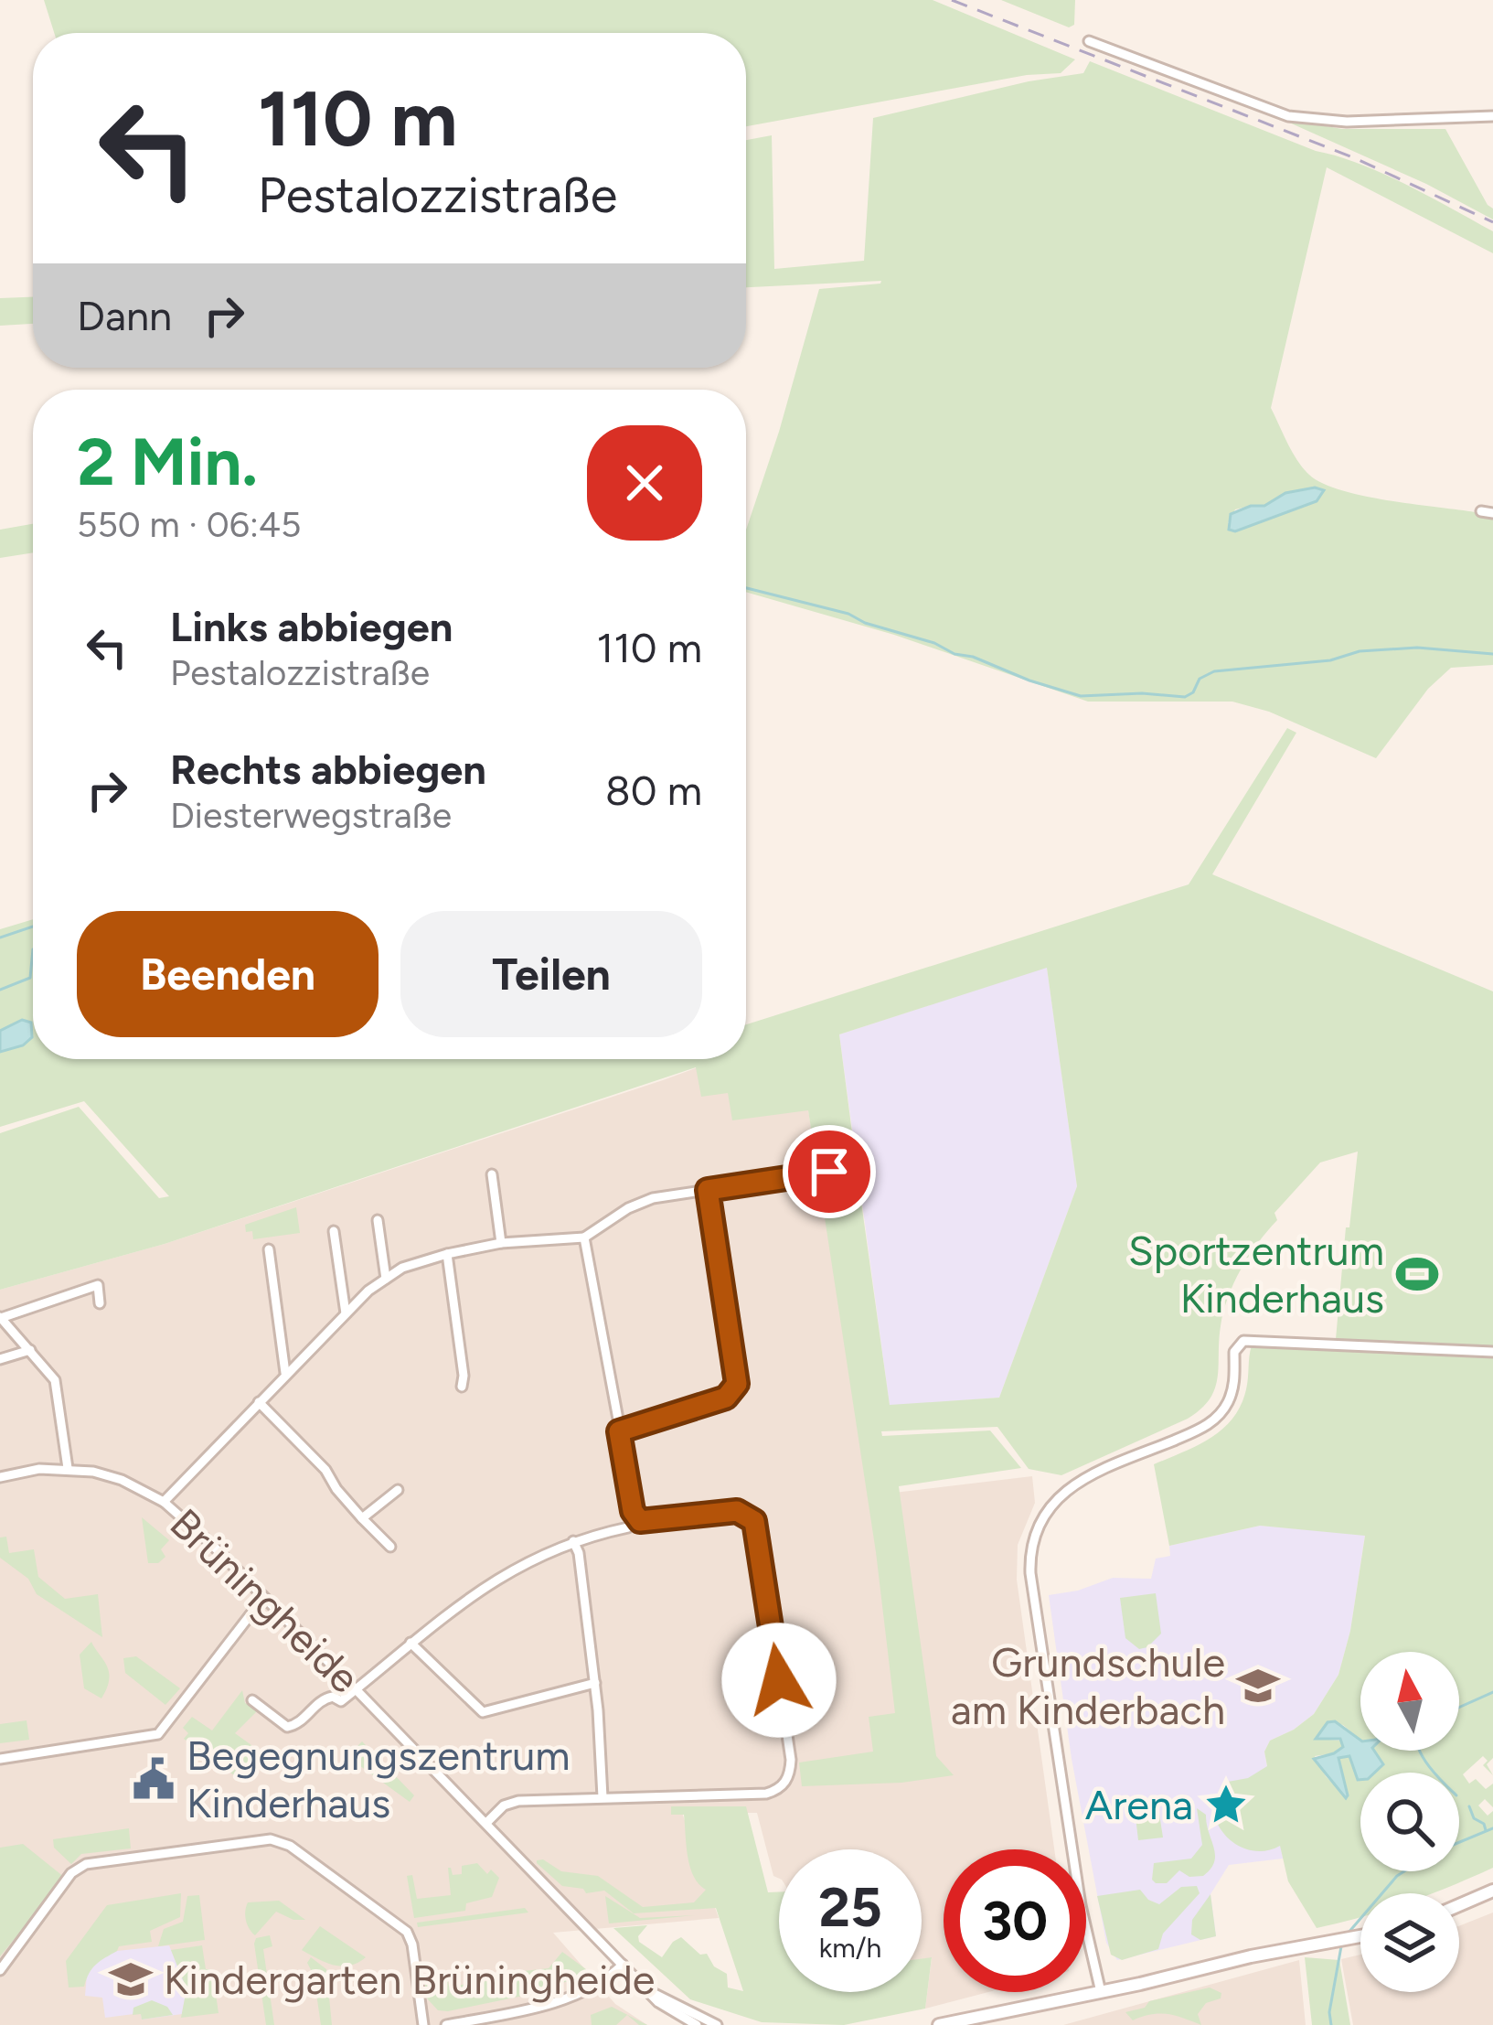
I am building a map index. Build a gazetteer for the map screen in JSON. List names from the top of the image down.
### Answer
{
  "streets": {
    "street": ["Brüningheide"]
  },
  "places": {
    "sports": ["Sportzentrum Kinderhaus"],
    "school or university": ["Grundschule am Kinderbach", "Kindergarten Brüningheide"],
    "public building": ["Begegnungszentrum Kinderhaus"],
    "place": ["Arena"]
  },
  "north": "top",
  "page": {
    "turn": ["110 m", "Pestalozzistraße"],
    "then": "Dann",
    "heading": ["2 Min.", "550 m · 06:45"],
    "list": [
      {
        "name": "Links abbiegen",
        "note": "Pestalozzistraße",
        "value": "110 m"
      },
      {
        "name": "Rechts abbiegen",
        "note": "Diesterwegstraße",
        "value": "80 m"
      }
    ],
    "buttons": ["Beenden", "Teilen"],
    "speed": "25 km/h",
    "limit": "30"
  }
}
